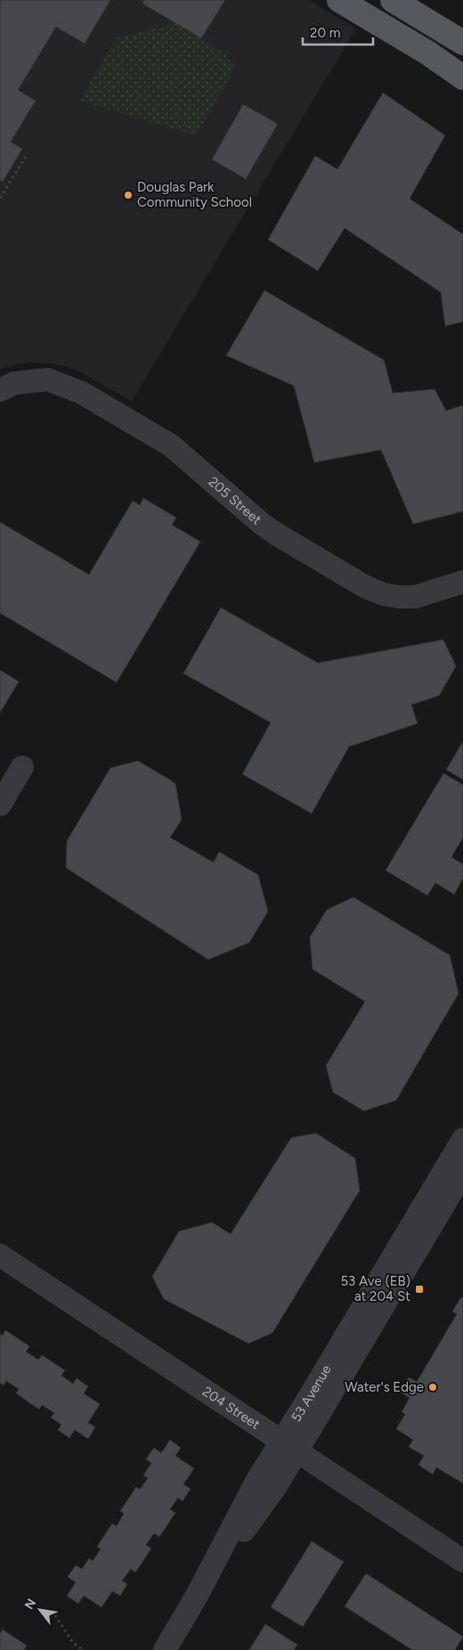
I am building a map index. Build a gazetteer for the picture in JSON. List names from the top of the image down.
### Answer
{
  "streets": {
    "street": ["205 Street", "53 Avenue", "204 Street"]
  },
  "crossings": [
    ["53 Avenue", "204 Street"]
  ],
  "places": {
    "other": ["Douglas Park Community School", "Water's Edge"],
    "transit": ["53 Ave (EB) at 204 St"]
  },
  "scale_bar": "20 m",
  "north": "top left"
}
